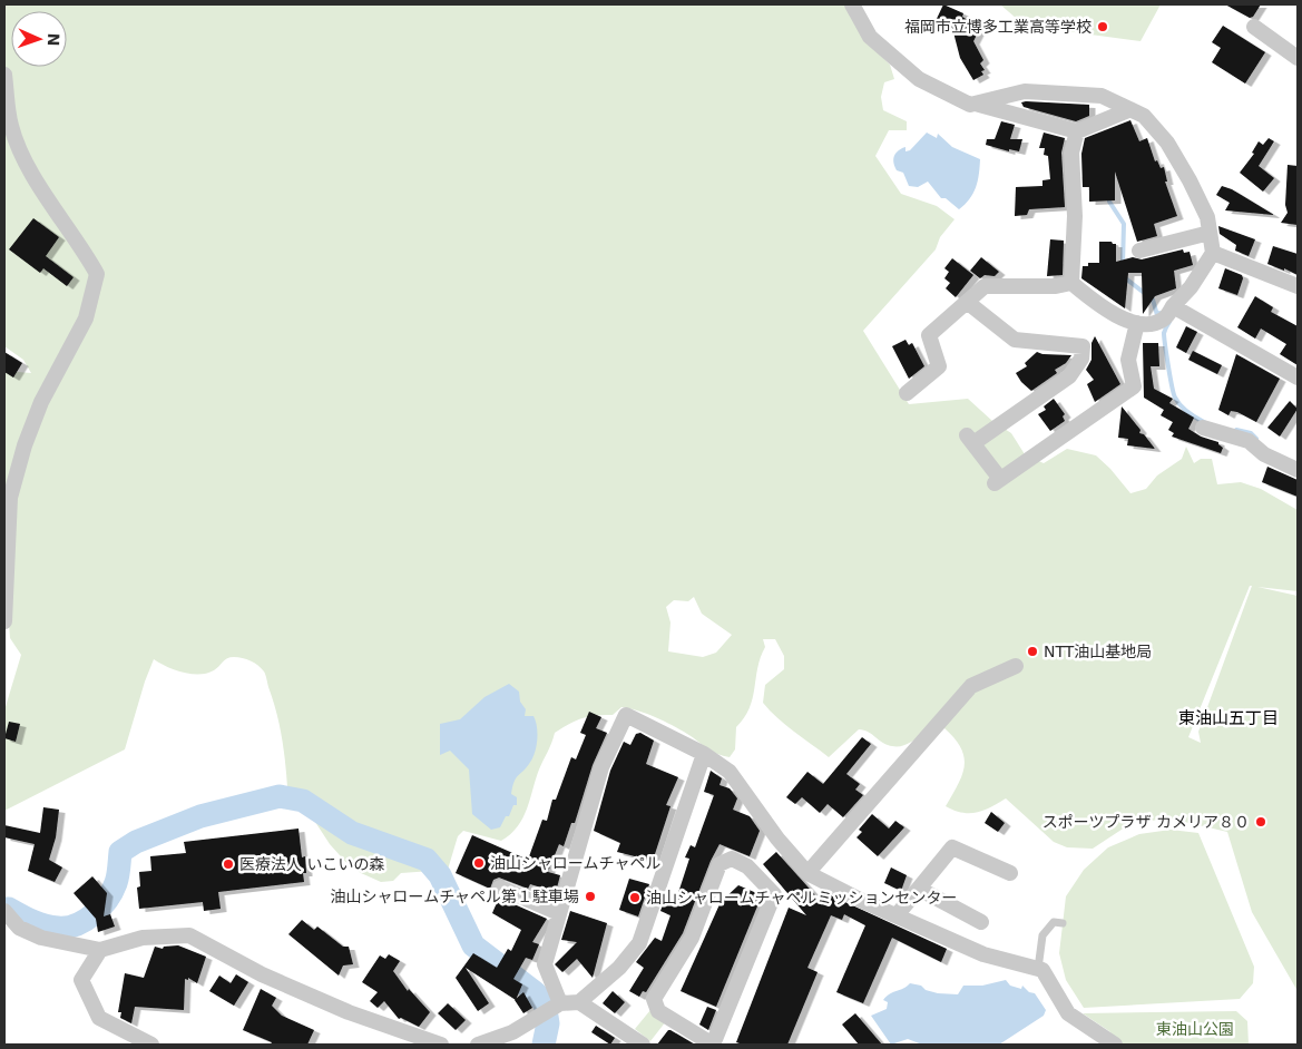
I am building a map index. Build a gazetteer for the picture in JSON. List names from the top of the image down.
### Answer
{
  "districts": ["東油山五丁目"],
  "parks": ["東油山公園"],
  "places": [
    "福岡市立博多工業高等学校",
    "NTT油山基地局",
    "スポーツプラザ カメリア８０",
    "油山シャロームチャペル",
    "医療法人 いこいの森",
    "油山シャロームチャペル第１駐車場",
    "油山シャロームチャペルミッションセンター"
  ],
  "north": "right"
}
